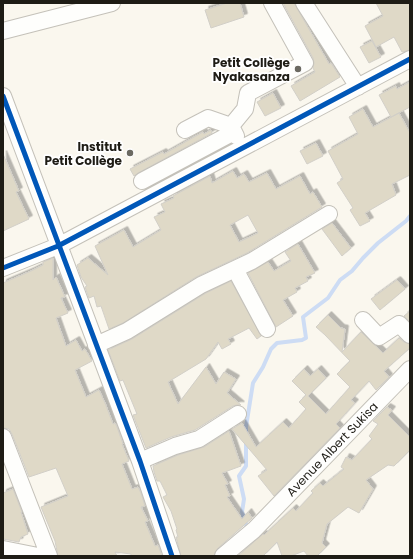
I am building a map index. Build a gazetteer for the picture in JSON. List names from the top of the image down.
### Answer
{
  "streets": {
    "street": ["Avenue Albert Sukisa"]
  },
  "places": ["Petit Collège Nyakasanza", "Institut Petit Collège"]
}
